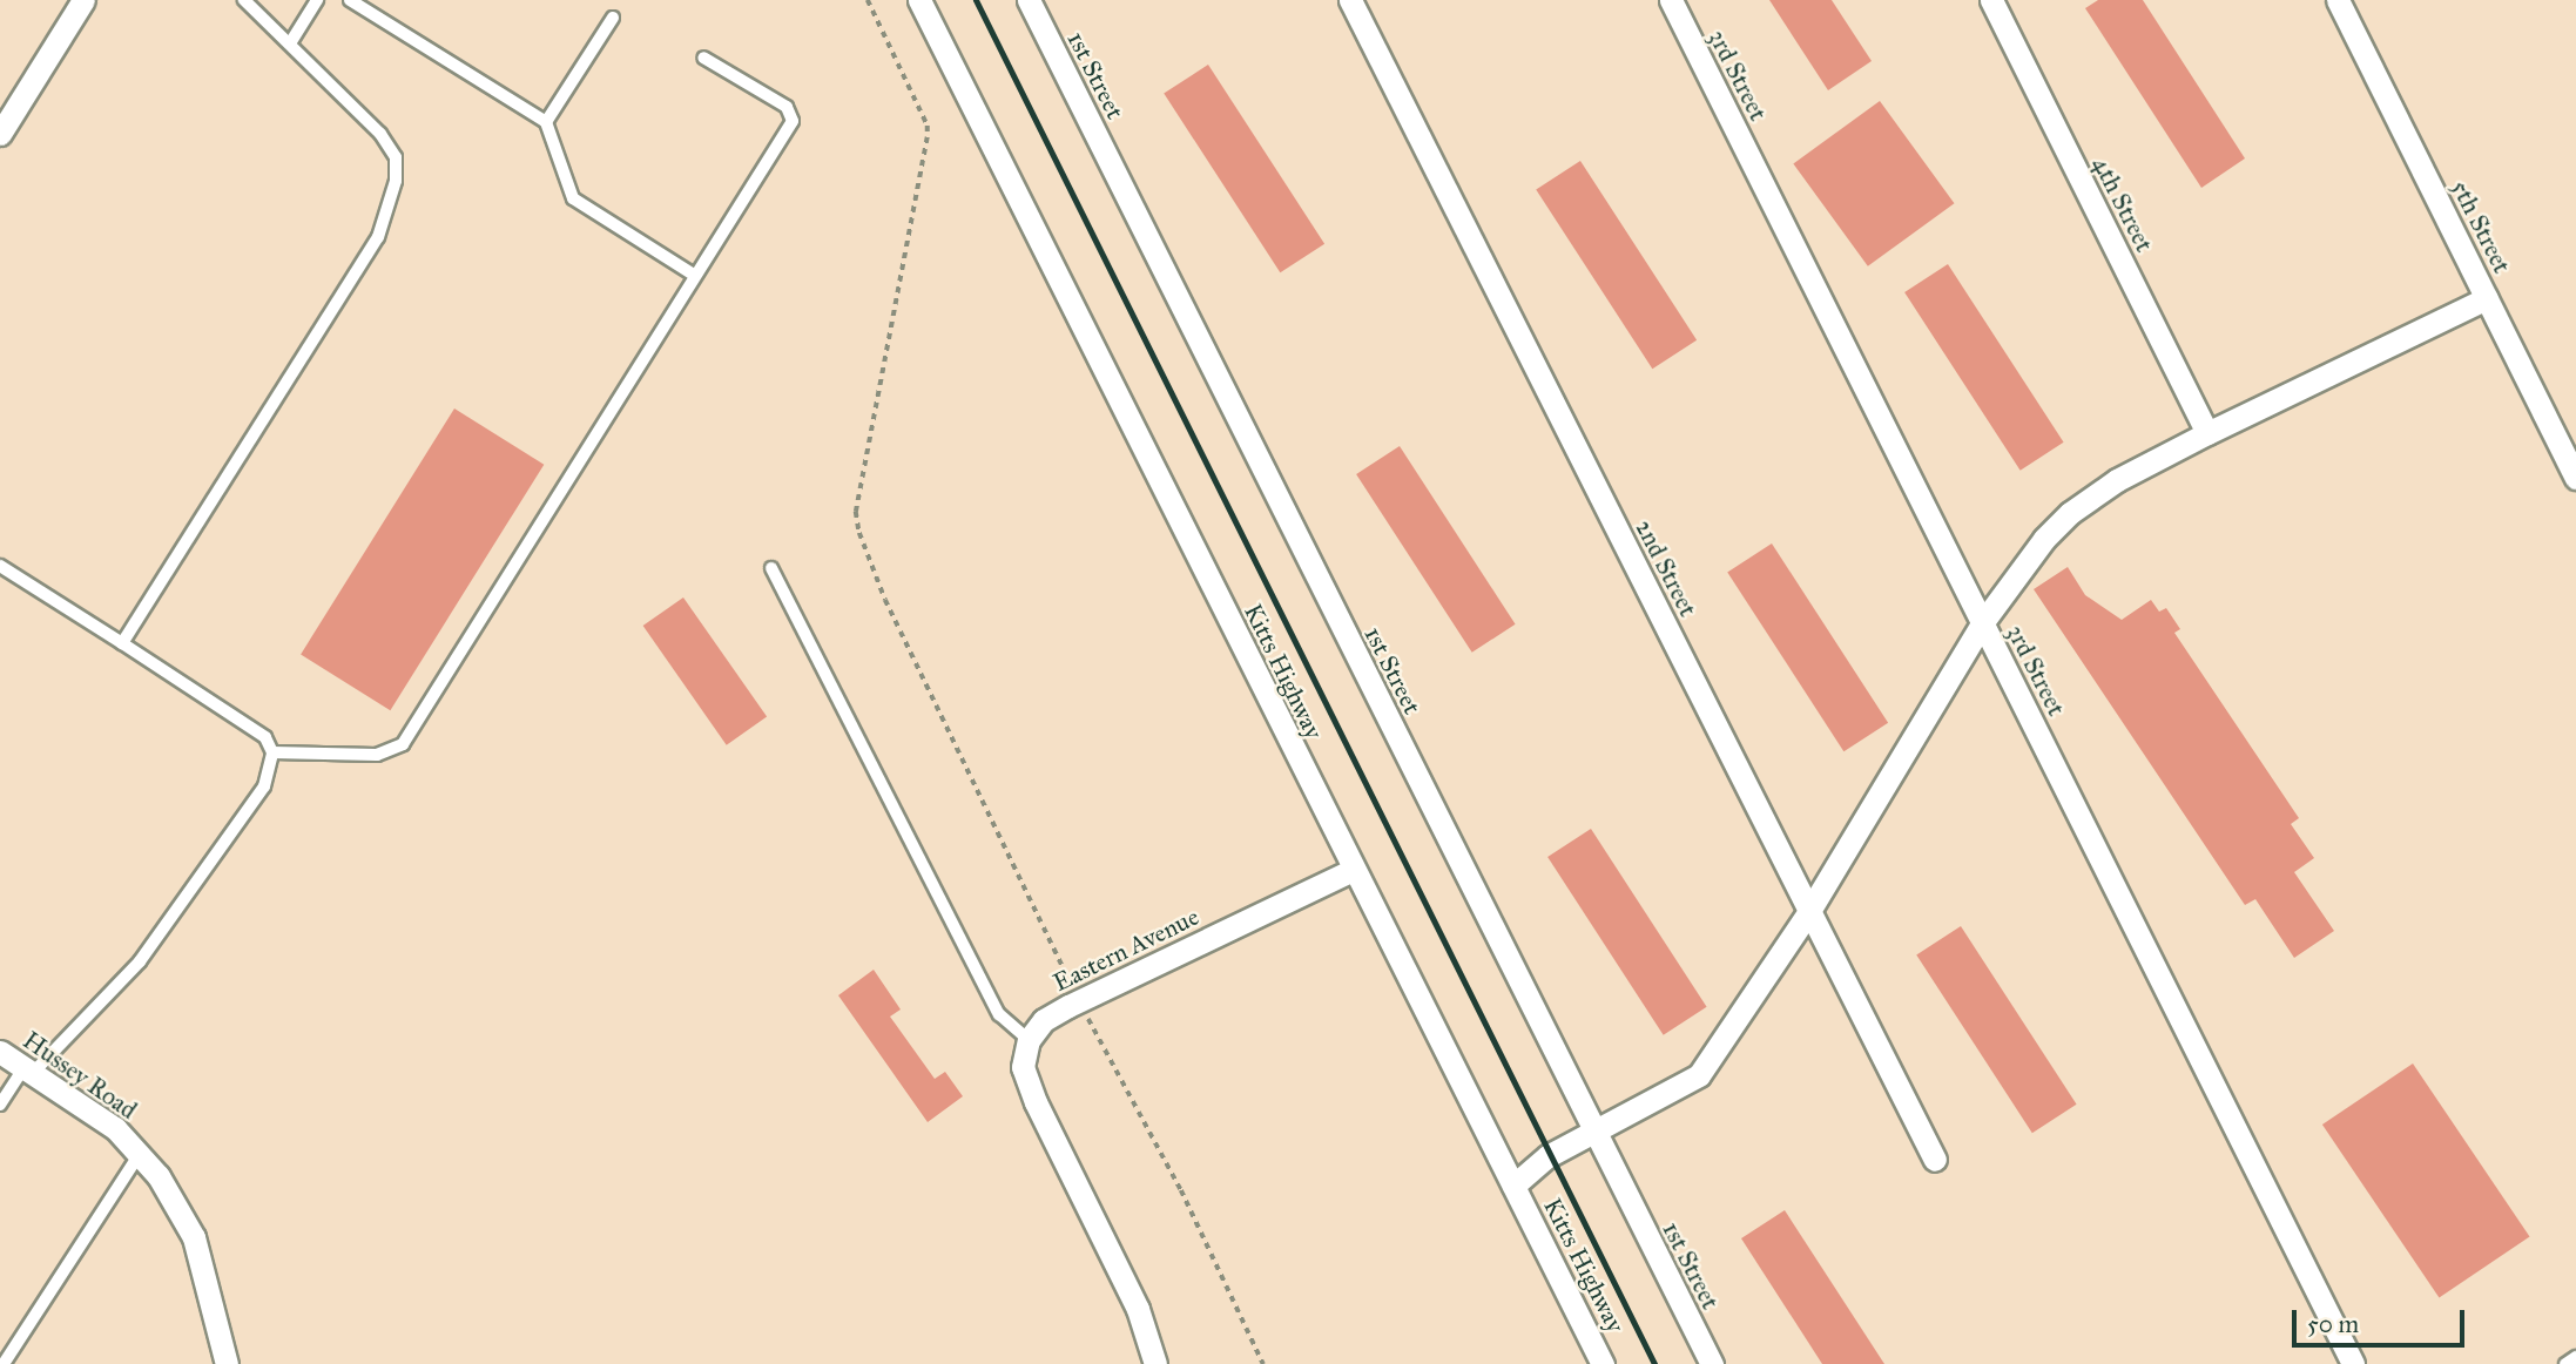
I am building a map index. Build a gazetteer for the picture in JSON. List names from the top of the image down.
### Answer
{
  "streets": {
    "street": [
      "1st Street",
      "3rd Street",
      "4th Street",
      "5th Street",
      "2nd Street",
      "Kitts Highway",
      "Eastern Avenue",
      "Hussey Road"
    ]
  },
  "crossings": [
    ["Kitts Highway", "Eastern Avenue"]
  ],
  "scale_bar": "50 m"
}
